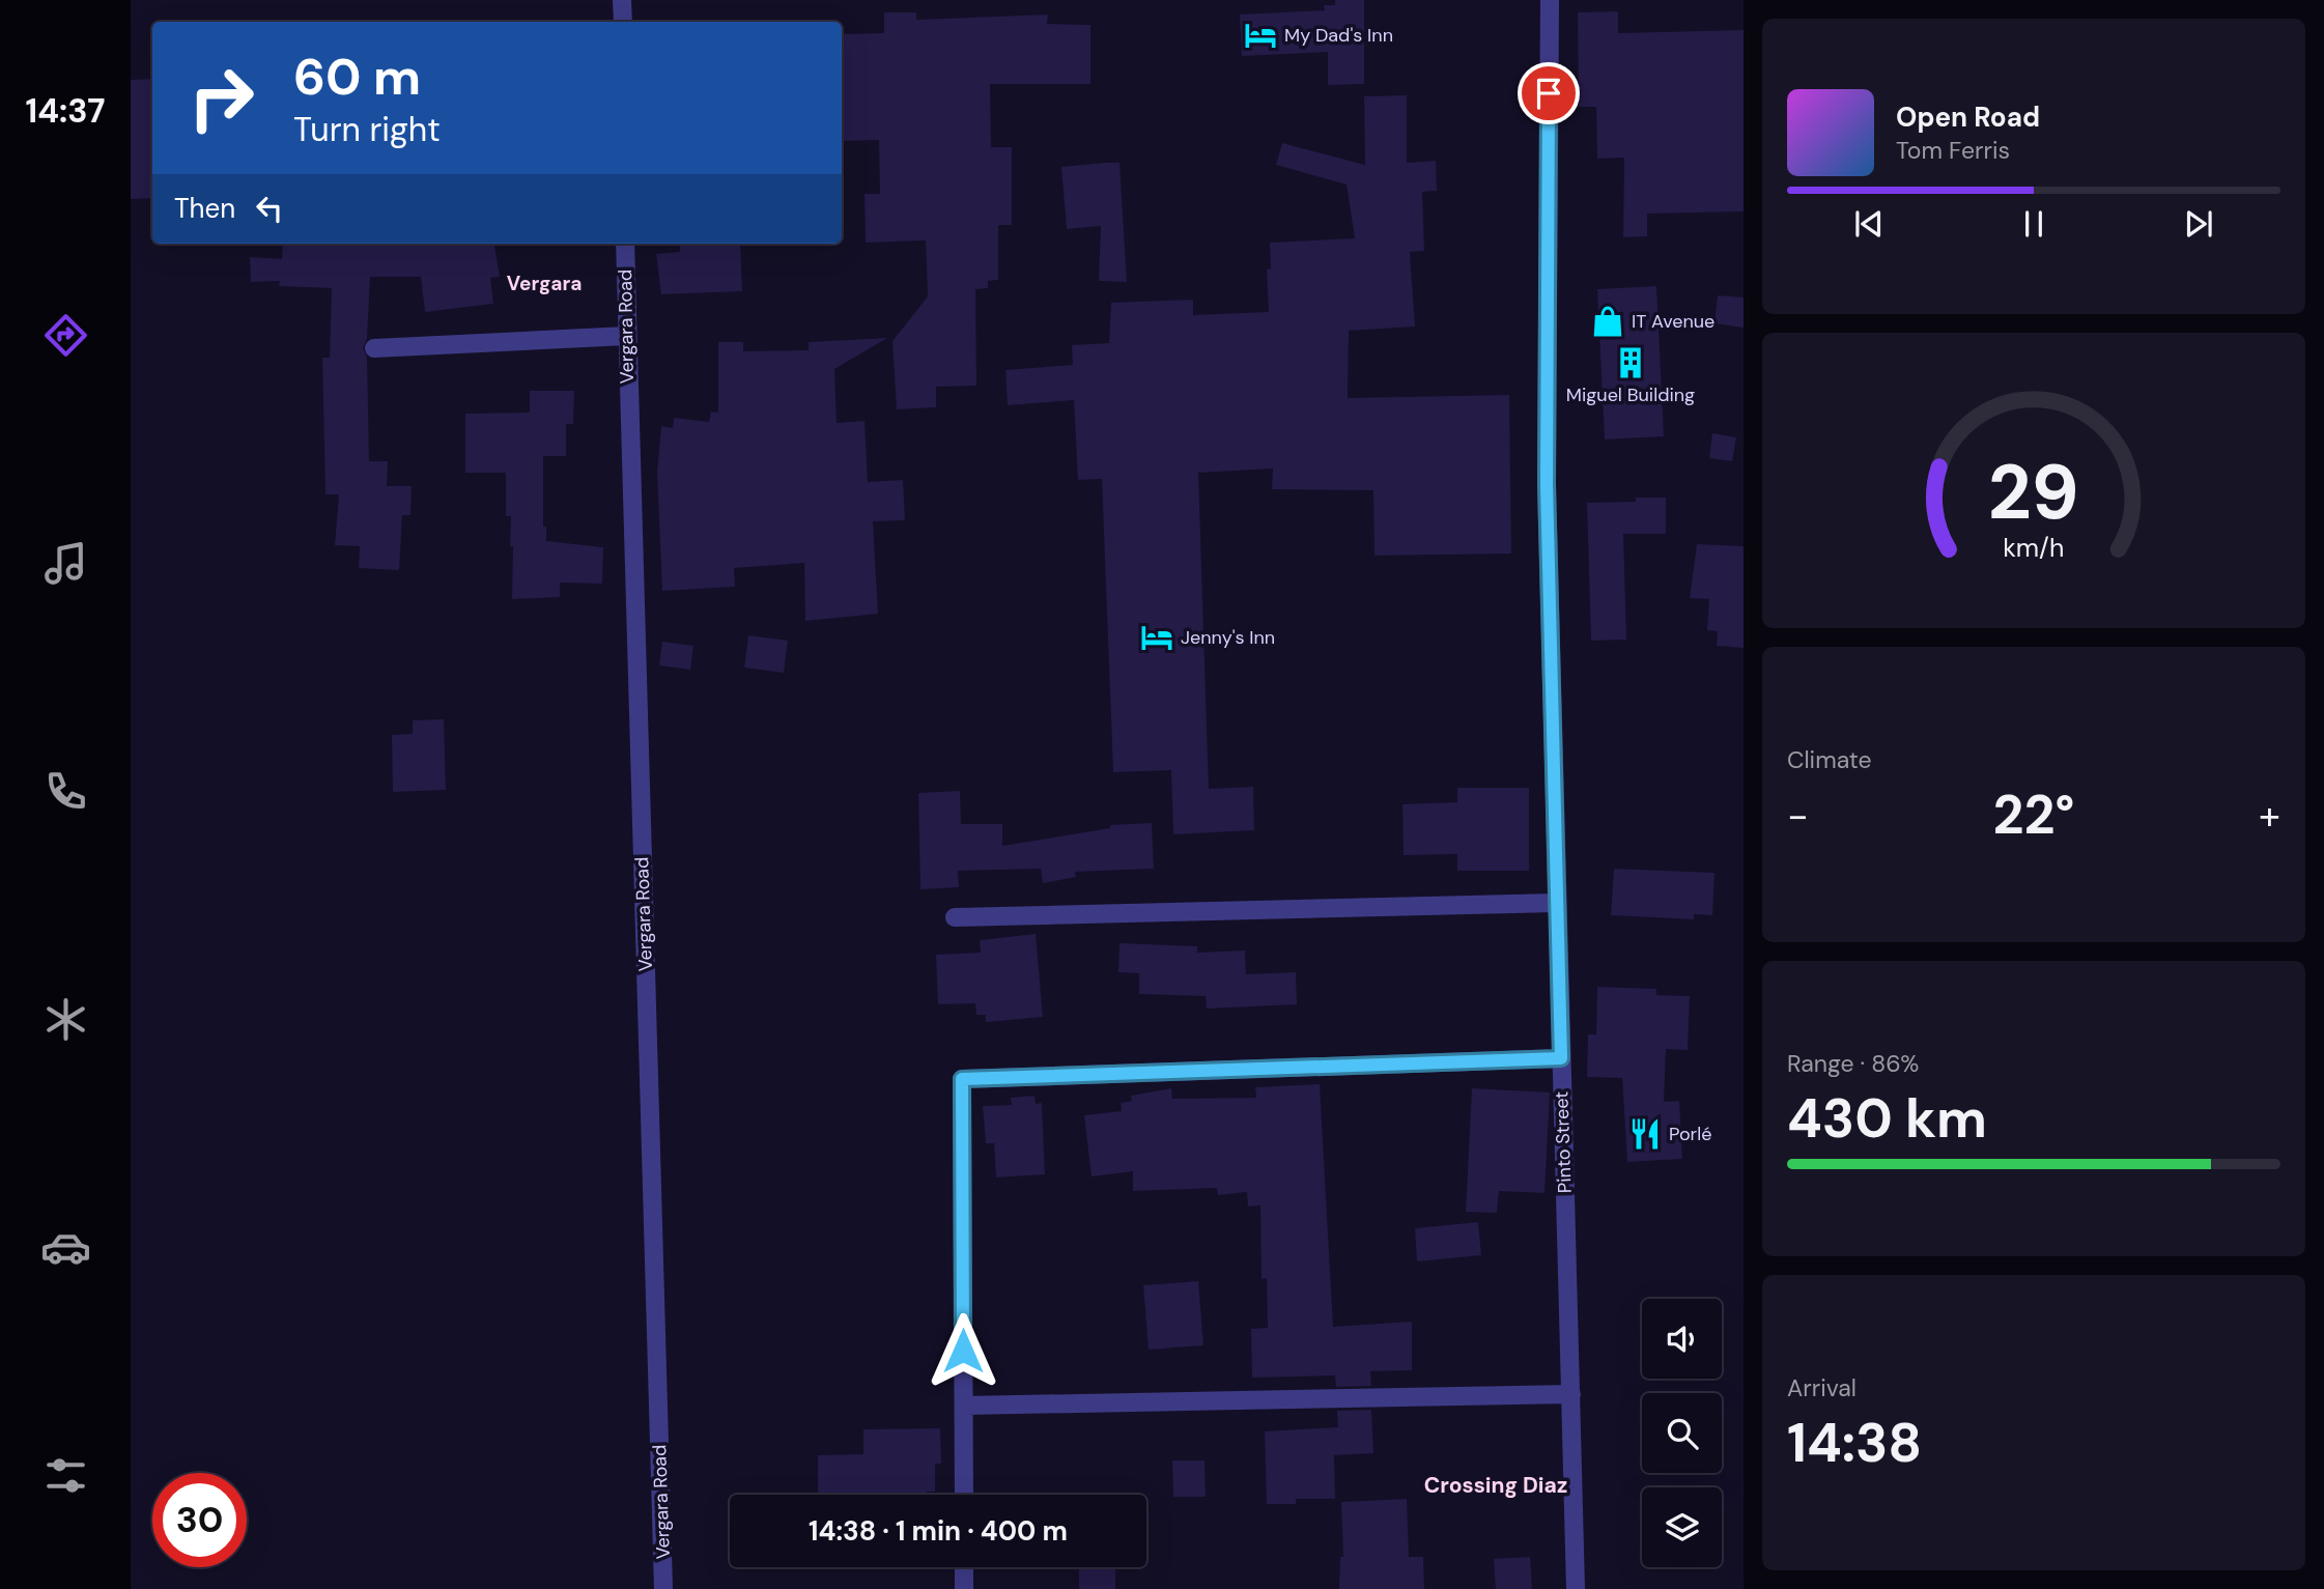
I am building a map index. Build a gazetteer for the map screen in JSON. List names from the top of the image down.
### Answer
{
  "streets": {
    "street": ["Vergara Road", "Pinto Street"]
  },
  "districts": ["Vergara", "Crossing Diaz"],
  "places": {
    "hotel": ["My Dad's Inn", "Jenny's Inn"],
    "shop": ["IT Avenue"],
    "building": ["Miguel Building"],
    "restaurant": ["Porlé"]
  },
  "page": {
    "tabs": "14:37",
    "turn": ["60 m", "Turn right"],
    "song": ["Open Road", "Tom Ferris"],
    "then": "Then",
    "tile": [
      "Climate",
      ["Range · 86%", "430 km"],
      ["Arrival", "14:38"]
    ],
    "heat": ["−", "22°", "+"],
    "limit": "30",
    "trip": "14:38 · 1 min · 400 m",
    "gauge": ["29", "km/h"]
  }
}
